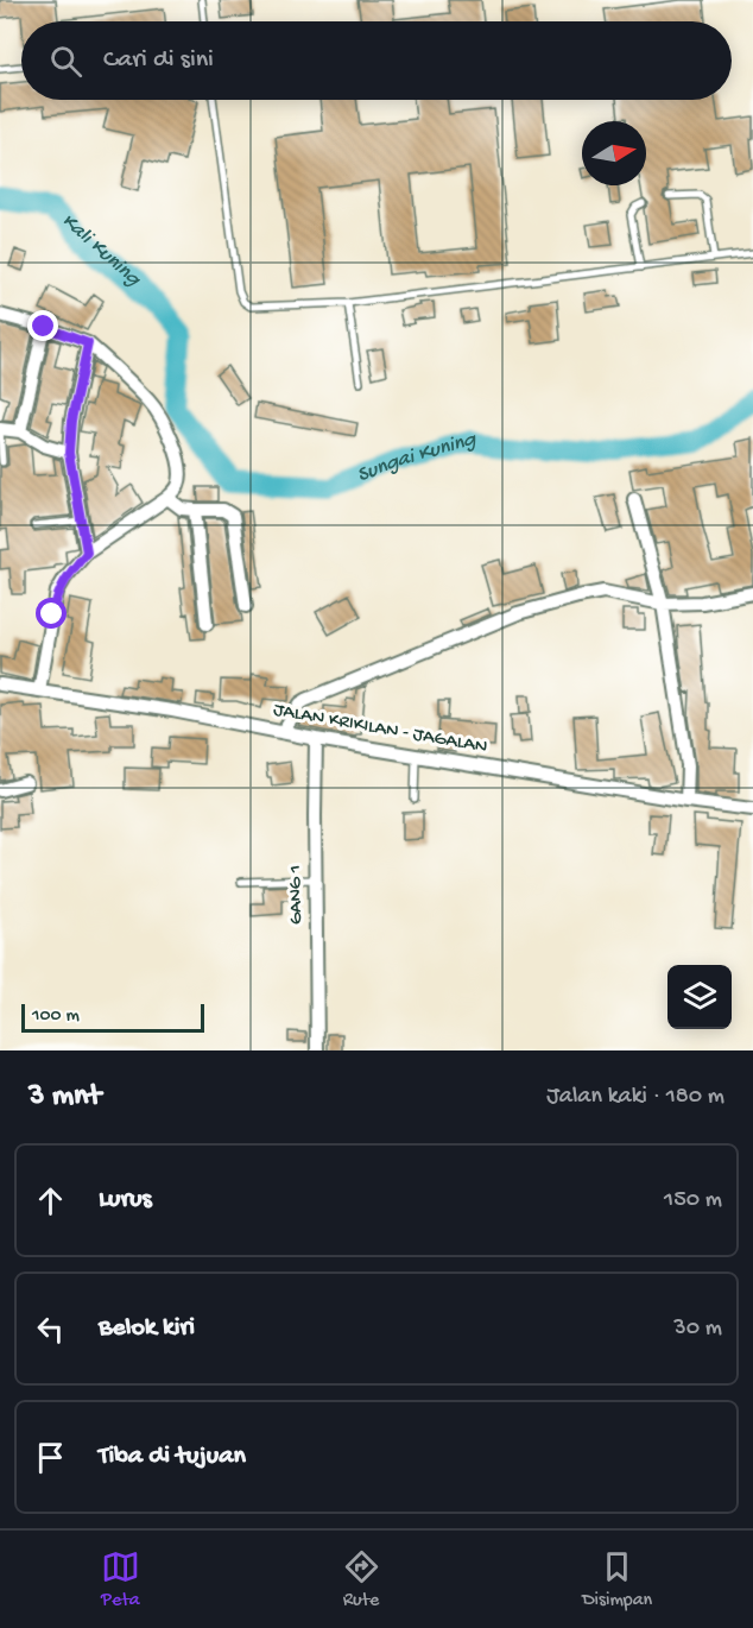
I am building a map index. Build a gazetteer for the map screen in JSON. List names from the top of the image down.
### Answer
{
  "streets": {
    "street": ["JALAN KRIKILAN - JAGALAN", "GANG 1"]
  },
  "crossings": [
    ["JALAN KRIKILAN - JAGALAN", "GANG 1"]
  ],
  "water": ["Kali Kuning", "Sungai Kuning"],
  "scale_bar": "100 m",
  "north": "right",
  "page": {
    "search": "Cari di sini",
    "scale": "100 m",
    "heading": ["3 mnt", "Jalan kaki · 180 m"],
    "list": [
      ["Lurus", "150 m"],
      ["Belok kiri", "30 m"],
      "Tiba di tujuan"
    ],
    "nav": ["Peta", "Rute", "Disimpan"]
  }
}
